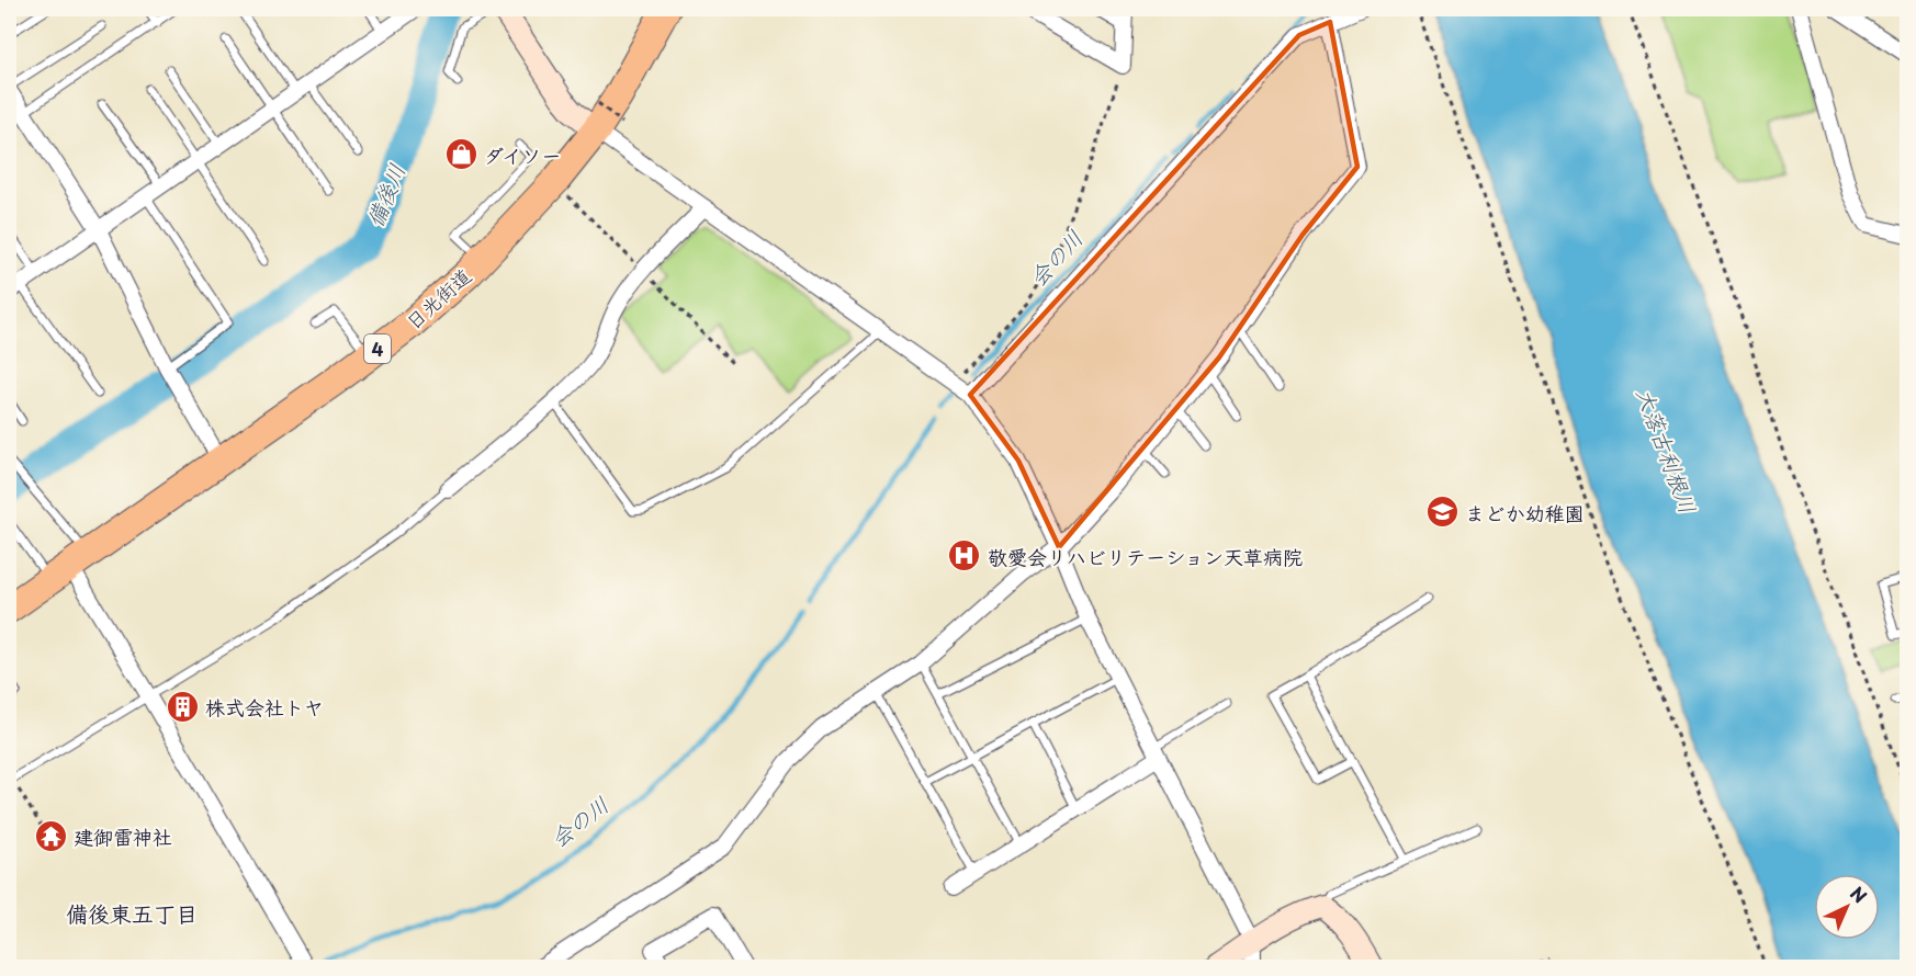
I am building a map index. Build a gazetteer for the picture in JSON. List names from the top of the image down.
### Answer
{
  "streets": {
    "highway": ["日光街道", "4"]
  },
  "districts": ["備後東五丁目"],
  "water": ["備後川", "会の川", "大落古利根川"],
  "places": {
    "shop": ["ダイソー"],
    "school or university": ["まどか幼稚園"],
    "hospital": ["敬愛会リハビリテーション天草病院"],
    "building": ["株式会社トヤ"],
    "temple": ["建御雷神社"]
  },
  "north": "top right"
}
